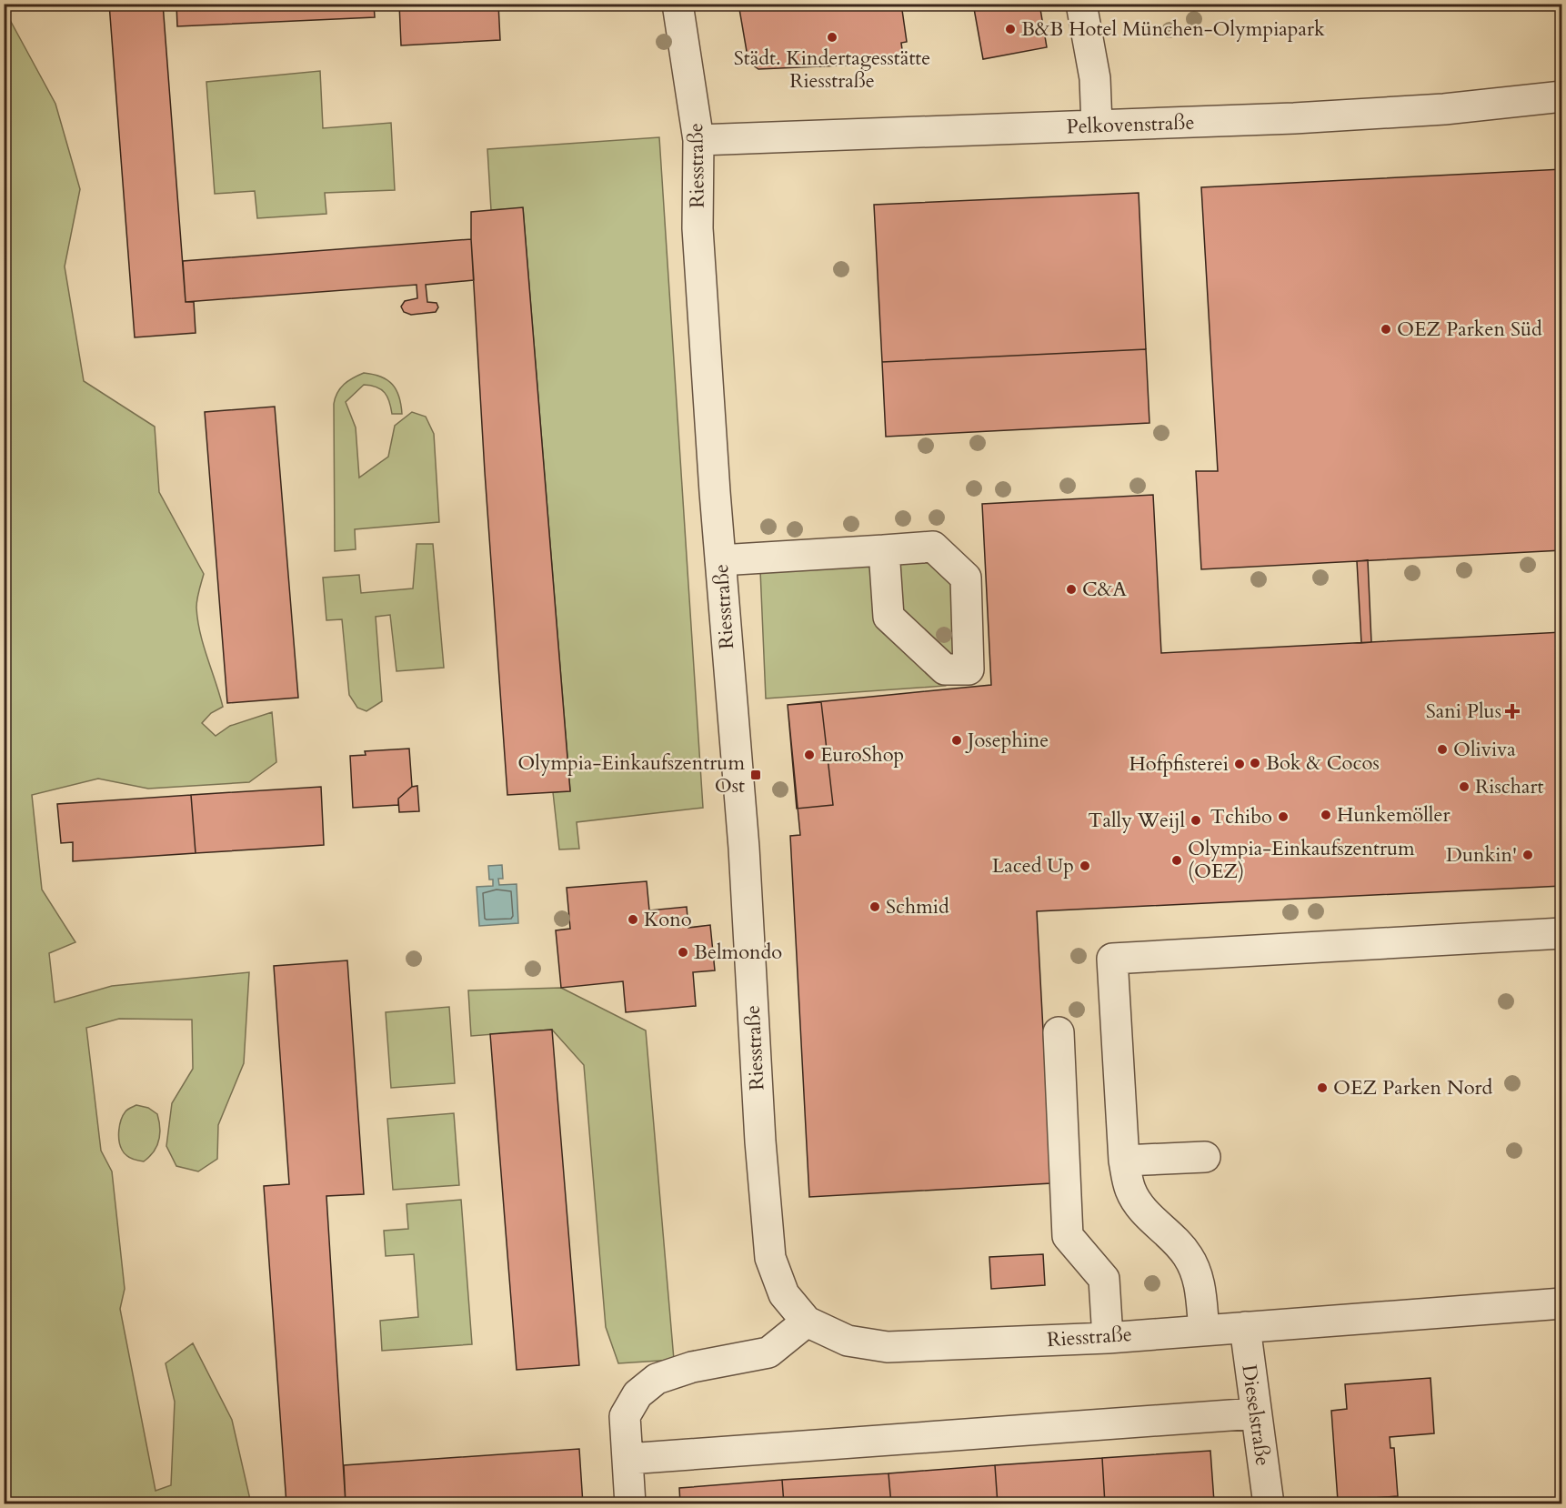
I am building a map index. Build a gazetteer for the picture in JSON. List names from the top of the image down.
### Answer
{
  "streets": {
    "street": ["Pelkovenstraße", "Riesstraße", "Dieselstraße"]
  },
  "crossings": [
    ["Pelkovenstraße", "Riesstraße"],
    ["Riesstraße", "Dieselstraße"]
  ],
  "places": {
    "other": [
      "B&B Hotel München-Olympiapark",
      "Städt. Kindertagesstätte Riesstraße",
      "OEZ Parken Süd",
      "C&A",
      "Josephine",
      "Oliviva",
      "EuroShop",
      "Bok & Cocos",
      "Hofpfisterei",
      "Rischart",
      "Hunkemöller",
      "Tchibo",
      "Tally Weijl",
      "Dunkin'",
      "Olympia-Einkaufszentrum (OEZ)",
      "Laced Up",
      "Schmid",
      "Kono",
      "Belmondo",
      "OEZ Parken Nord"
    ],
    "health": ["Sani Plus"],
    "transit": ["Olympia-Einkaufszentrum Ost"]
  }
}
